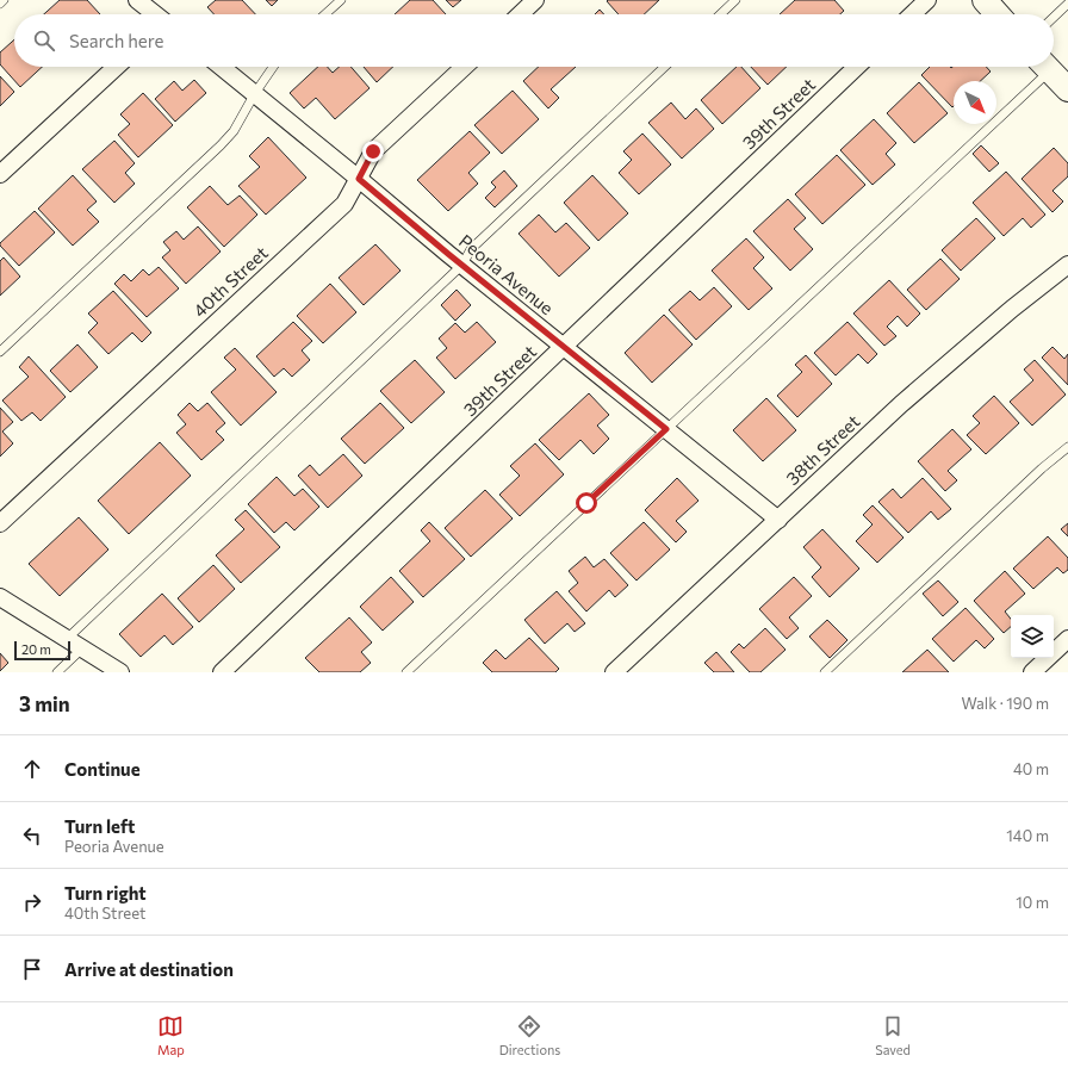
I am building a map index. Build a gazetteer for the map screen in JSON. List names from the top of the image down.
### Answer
{
  "streets": {
    "street": [
      "39th Street",
      "Peoria Avenue",
      "40th Street",
      "38th Street"
    ]
  },
  "crossings": [
    ["39th Street", "Peoria Avenue"],
    ["Peoria Avenue", "40th Street"],
    ["Peoria Avenue", "38th Street"]
  ],
  "scale_bar": "20 m",
  "north": "bottom right",
  "page": {
    "search": "Search here",
    "scale": "20 m",
    "heading": ["3 min", "Walk · 190 m"],
    "list": [
      ["Continue", "40 m"],
      ["Turn left", "Peoria Avenue", "140 m"],
      ["Turn right", "40th Street", "10 m"],
      "Arrive at destination"
    ],
    "nav": ["Map", "Directions", "Saved"]
  }
}
